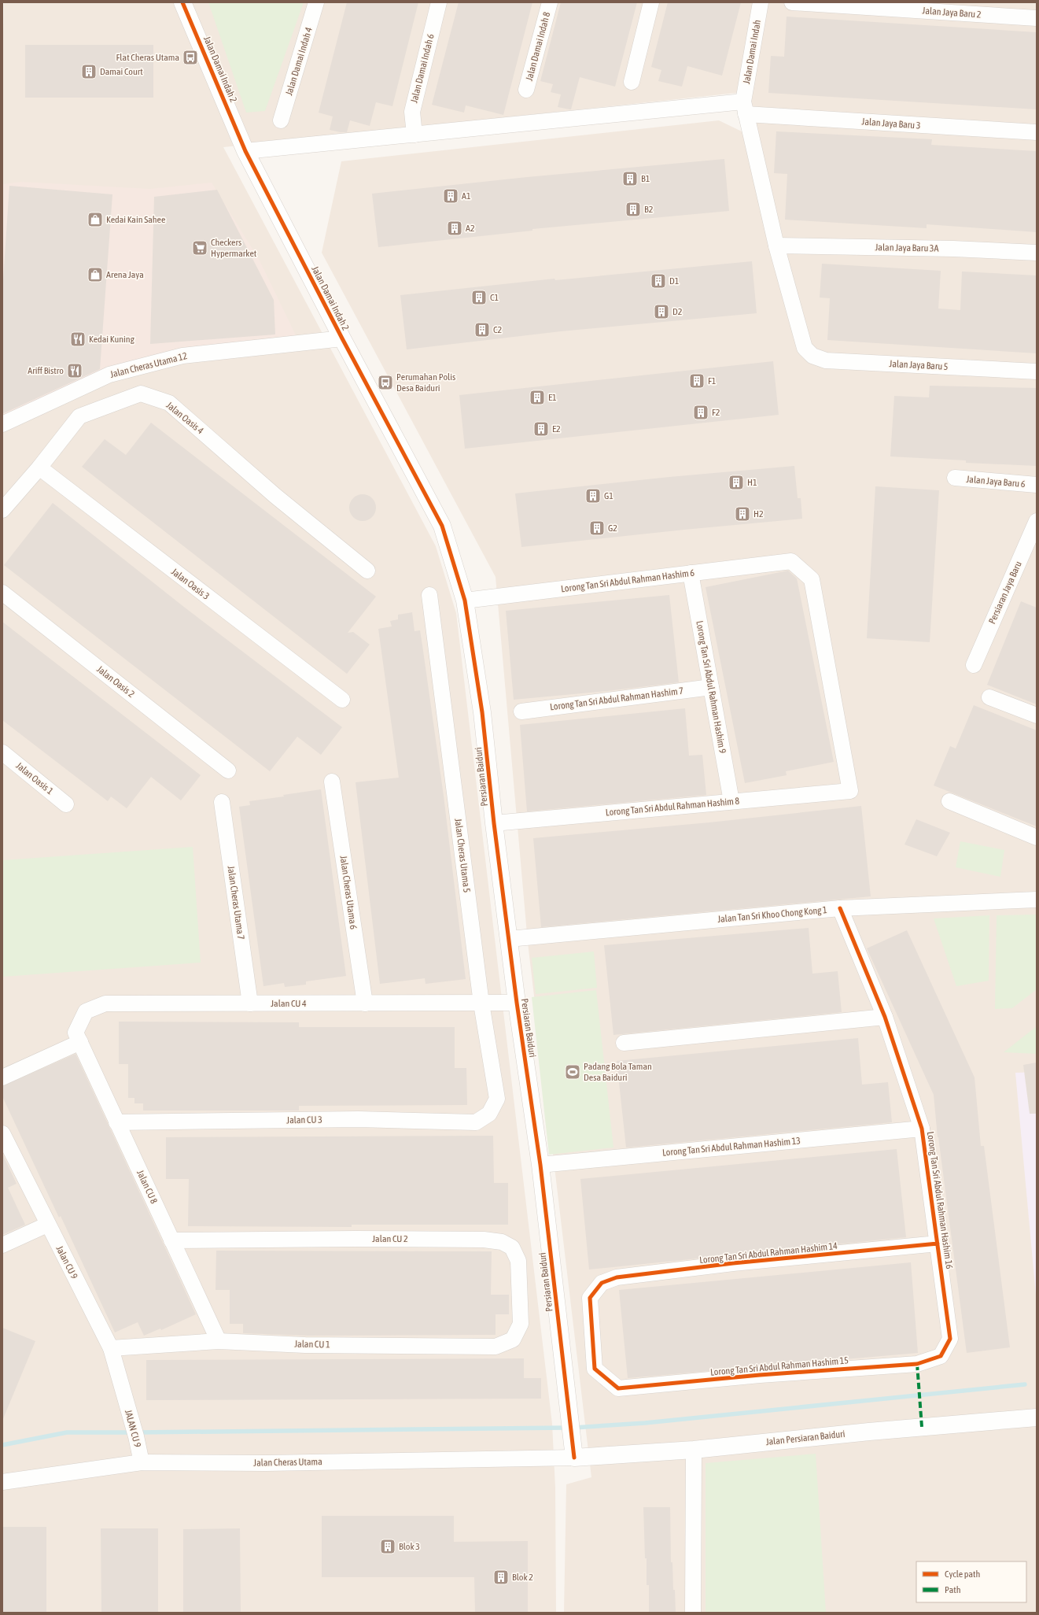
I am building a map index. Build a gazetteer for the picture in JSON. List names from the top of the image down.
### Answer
{
  "streets": {
    "street": [
      "Jalan Jaya Baru 2",
      "Jalan Damai Indah 8",
      "Jalan Damai Indah",
      "Jalan Damai Indah 4",
      "Jalan Damai Indah 6",
      "Jalan Damai Indah 2",
      "Jalan Jaya Baru 3",
      "Jalan Jaya Baru 3A",
      "Jalan Cheras Utama 12",
      "Jalan Jaya Baru 5",
      "Jalan Oasis 4",
      "Jalan Jaya Baru 6",
      "Lorong Tan Sri Abdul Rahman Hashim 6",
      "Jalan Oasis 3",
      "Persiaran Jaya Baru",
      "Jalan Oasis 2",
      "Lorong Tan Sri Abdul Rahman Hashim 9",
      "Lorong Tan Sri Abdul Rahman Hashim 7",
      "Persiaran Baiduri",
      "Jalan Oasis 1",
      "Lorong Tan Sri Abdul Rahman Hashim 8",
      "Jalan Cheras Utama 5",
      "Jalan Cheras Utama 6",
      "Jalan Cheras Utama 7",
      "Jalan Tan Sri Khoo Chong Kong 1",
      "Jalan CU 4",
      "Jalan CU 3",
      "Lorong Tan Sri Abdul Rahman Hashim 13",
      "Jalan CU 8",
      "Lorong Tan Sri Abdul Rahman Hashim 16",
      "Jalan CU 2",
      "Lorong Tan Sri Abdul Rahman Hashim 14",
      "Jalan CU 9",
      "Jalan CU 1",
      "Lorong Tan Sri Abdul Rahman Hashim 15",
      "JALAN CU 9",
      "Jalan Persiaran Baiduri",
      "Jalan Cheras Utama"
    ]
  },
  "crossings": [
    ["Jalan Damai Indah", "Jalan Jaya Baru 3"],
    ["Jalan Damai Indah 6", "Jalan Jaya Baru 3"],
    ["Jalan Damai Indah 2", "Jalan Jaya Baru 3"],
    ["Jalan Damai Indah 2", "Jalan Cheras Utama 12"],
    ["Jalan Damai Indah 2", "Lorong Tan Sri Abdul Rahman Hashim 6"],
    ["Jalan Damai Indah 2", "Persiaran Baiduri"],
    ["Jalan Jaya Baru 3A", "Jalan Jaya Baru 5"],
    ["Jalan Oasis 4", "Jalan Oasis 3"],
    ["Lorong Tan Sri Abdul Rahman Hashim 6", "Lorong Tan Sri Abdul Rahman Hashim 9"],
    ["Lorong Tan Sri Abdul Rahman Hashim 6", "Persiaran Baiduri"],
    ["Lorong Tan Sri Abdul Rahman Hashim 6", "Lorong Tan Sri Abdul Rahman Hashim 8"],
    ["Lorong Tan Sri Abdul Rahman Hashim 9", "Lorong Tan Sri Abdul Rahman Hashim 7"],
    ["Lorong Tan Sri Abdul Rahman Hashim 9", "Lorong Tan Sri Abdul Rahman Hashim 8"],
    ["Persiaran Baiduri", "Lorong Tan Sri Abdul Rahman Hashim 8"],
    ["Persiaran Baiduri", "Jalan Tan Sri Khoo Chong Kong 1"],
    ["Persiaran Baiduri", "Jalan CU 4"],
    ["Persiaran Baiduri", "Lorong Tan Sri Abdul Rahman Hashim 13"],
    ["Persiaran Baiduri", "Jalan Persiaran Baiduri"],
    ["Persiaran Baiduri", "Jalan Cheras Utama"],
    ["Jalan Cheras Utama 5", "Jalan CU 4"],
    ["Jalan Cheras Utama 5", "Jalan CU 3"],
    ["Jalan Cheras Utama 6", "Jalan CU 4"],
    ["Jalan Cheras Utama 7", "Jalan CU 4"],
    ["Jalan Tan Sri Khoo Chong Kong 1", "Lorong Tan Sri Abdul Rahman Hashim 16"],
    ["Jalan CU 4", "Jalan CU 8"],
    ["Jalan CU 3", "Jalan CU 8"],
    ["Lorong Tan Sri Abdul Rahman Hashim 13", "Lorong Tan Sri Abdul Rahman Hashim 16"],
    ["Jalan CU 8", "Jalan CU 2"],
    ["Jalan CU 8", "Jalan CU 1"],
    ["Lorong Tan Sri Abdul Rahman Hashim 16", "Lorong Tan Sri Abdul Rahman Hashim 14"],
    ["Lorong Tan Sri Abdul Rahman Hashim 16", "Lorong Tan Sri Abdul Rahman Hashim 15"],
    ["Jalan CU 2", "Jalan CU 1"],
    ["Lorong Tan Sri Abdul Rahman Hashim 14", "Lorong Tan Sri Abdul Rahman Hashim 15"],
    ["Jalan CU 9", "Jalan CU 1"],
    ["Jalan CU 9", "JALAN CU 9"],
    ["JALAN CU 9", "Jalan Cheras Utama"],
    ["Jalan Persiaran Baiduri", "Jalan Cheras Utama"]
  ],
  "places": {
    "bus stop": ["Flat Cheras Utama", "Perumahan Polis Desa Baiduri"],
    "building": [
      "Damai Court",
      "B1",
      "A1",
      "B2",
      "A2",
      "D1",
      "C1",
      "D2",
      "C2",
      "F1",
      "E1",
      "F2",
      "E2",
      "H1",
      "G1",
      "H2",
      "G2",
      "Blok 3",
      "Blok 2"
    ],
    "shop": ["Kedai Kain Sahee", "Arena Jaya"],
    "supermarket": ["Checkers Hypermarket"],
    "restaurant": ["Kedai Kuning", "Ariff Bistro"],
    "sports": ["Padang Bola Taman Desa Baiduri"]
  },
  "legend": ["Cycle path", "Path"]
}
